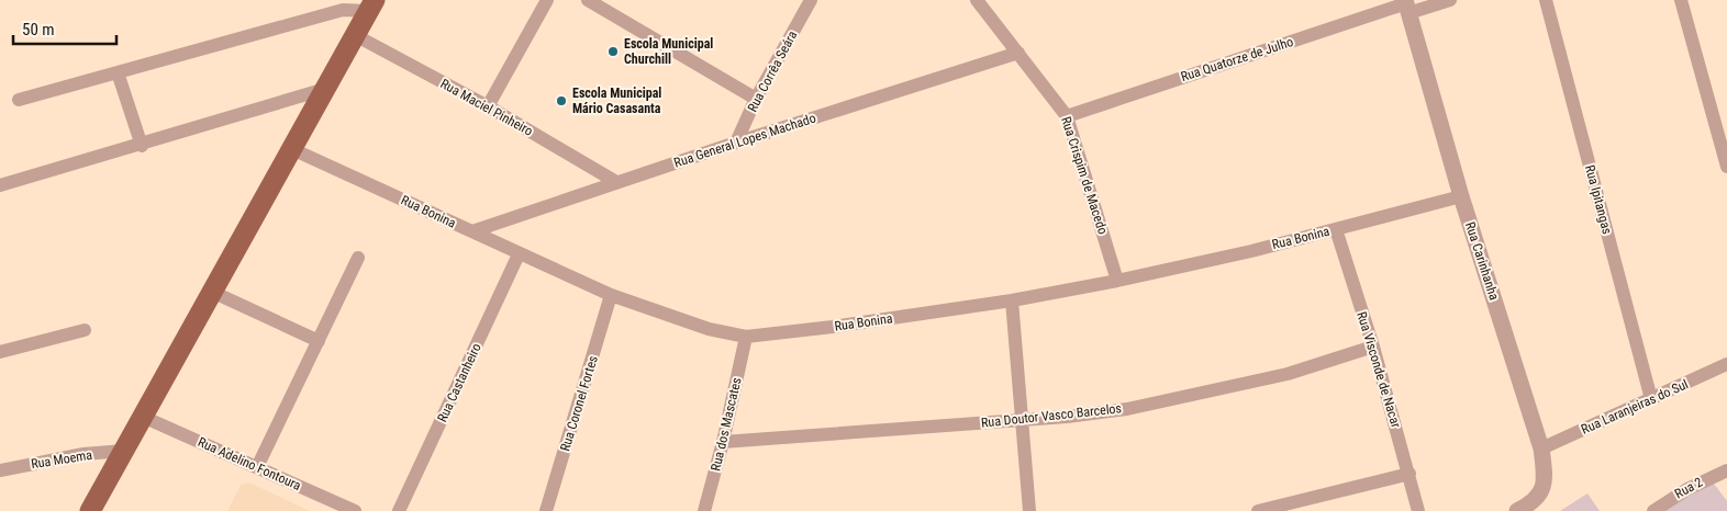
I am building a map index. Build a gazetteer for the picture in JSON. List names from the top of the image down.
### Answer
{
  "streets": {
    "street": [
      "Rua Quatorze de Julho",
      "Rua Corrêa Seára",
      "Rua Maciel Pinheiro",
      "Rua General Lopes Machado",
      "Rua Crispim de Macedo",
      "Rua Ipitangas",
      "Rua Bonina",
      "Rua Carinhanha",
      "Rua Visconde de Nacar",
      "Rua Castanheiro",
      "Rua Coronel Fortes",
      "Rua Laranjeiras do Sul",
      "Rua Doutor Vasco Barcelos",
      "Rua dos Mascates",
      "Rua Moema",
      "Rua Adelino Fontoura",
      "Rua 2"
    ]
  },
  "crossings": [
    ["Rua Quatorze de Julho", "Rua Crispim de Macedo"],
    ["Rua Quatorze de Julho", "Rua Carinhanha"],
    ["Rua Corrêa Seára", "Rua General Lopes Machado"],
    ["Rua Maciel Pinheiro", "Rua General Lopes Machado"],
    ["Rua General Lopes Machado", "Rua Crispim de Macedo"],
    ["Rua General Lopes Machado", "Rua Bonina"],
    ["Rua Crispim de Macedo", "Rua Bonina"],
    ["Rua Ipitangas", "Rua Laranjeiras do Sul"],
    ["Rua Bonina", "Rua Carinhanha"],
    ["Rua Bonina", "Rua Visconde de Nacar"],
    ["Rua Bonina", "Rua Castanheiro"],
    ["Rua Bonina", "Rua Coronel Fortes"],
    ["Rua Bonina", "Rua dos Mascates"],
    ["Rua Carinhanha", "Rua Laranjeiras do Sul"],
    ["Rua Visconde de Nacar", "Rua Doutor Vasco Barcelos"],
    ["Rua Doutor Vasco Barcelos", "Rua dos Mascates"]
  ],
  "places": ["Escola Municipal Churchill", "Escola Municipal Mário Casasanta"],
  "scale_bar": "50 m"
}
